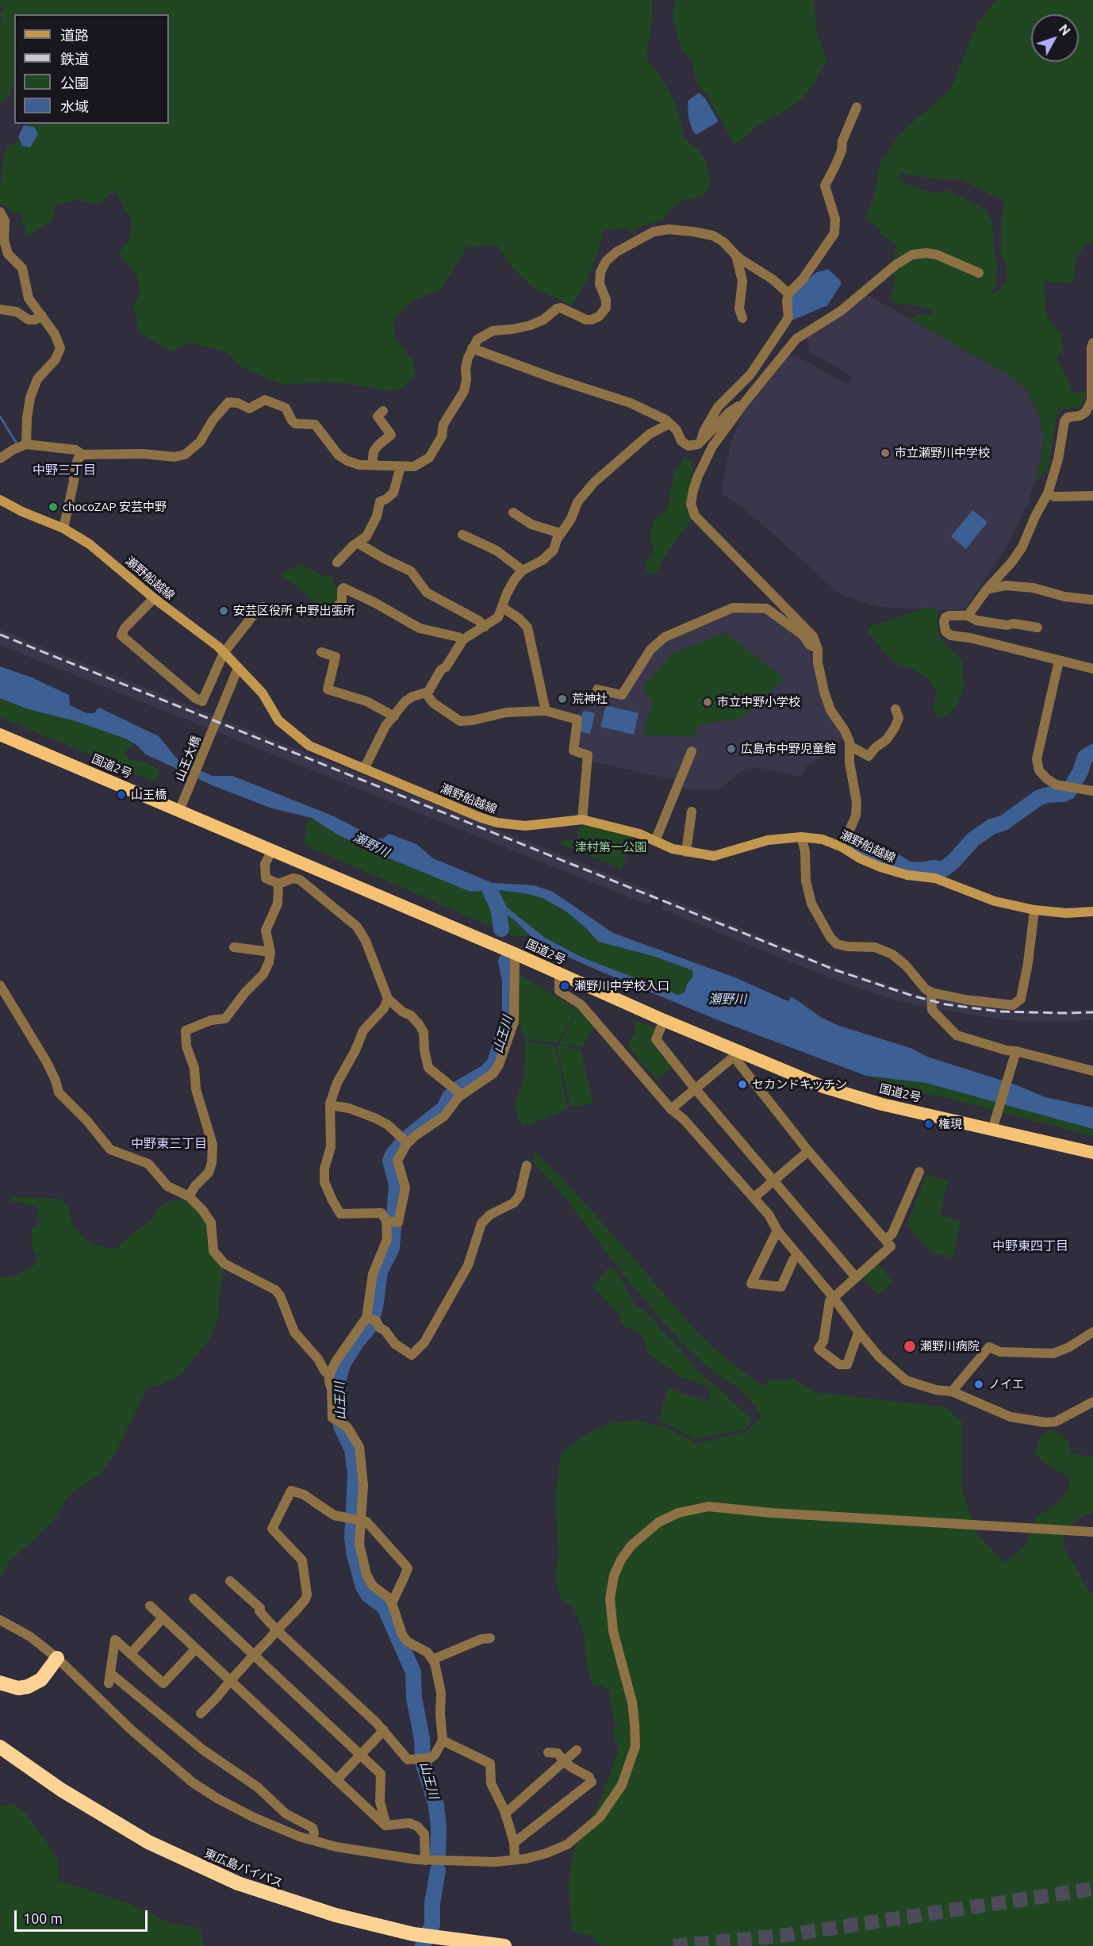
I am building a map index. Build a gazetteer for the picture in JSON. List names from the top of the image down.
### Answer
{
  "streets": {
    "highway": ["国道2号", "東広島バイパス"],
    "main road": ["瀬野船越線"],
    "street": ["山王大橋"]
  },
  "crossings": [
    ["瀬野船越線", "山王大橋"],
    ["山王大橋", "国道2号"]
  ],
  "districts": ["中野三丁目", "中野東三丁目", "中野東四丁目"],
  "water": ["瀬野川", "山王川"],
  "parks": ["津村第一公園"],
  "places": [
    "市立瀬野川中学校",
    "chocoZAP 安芸中野",
    "安芸区役所 中野出張所",
    "荒神社",
    "市立中野小学校",
    "広島市中野児童館",
    "山王橋",
    "瀬野川中学校入口",
    "セカンドキッチン",
    "権現",
    "瀬野川病院",
    "ノイエ"
  ],
  "legend": [
    "道路",
    "鉄道",
    "公園",
    "水域"
  ],
  "scale_bar": "100 m",
  "north": "top right"
}
